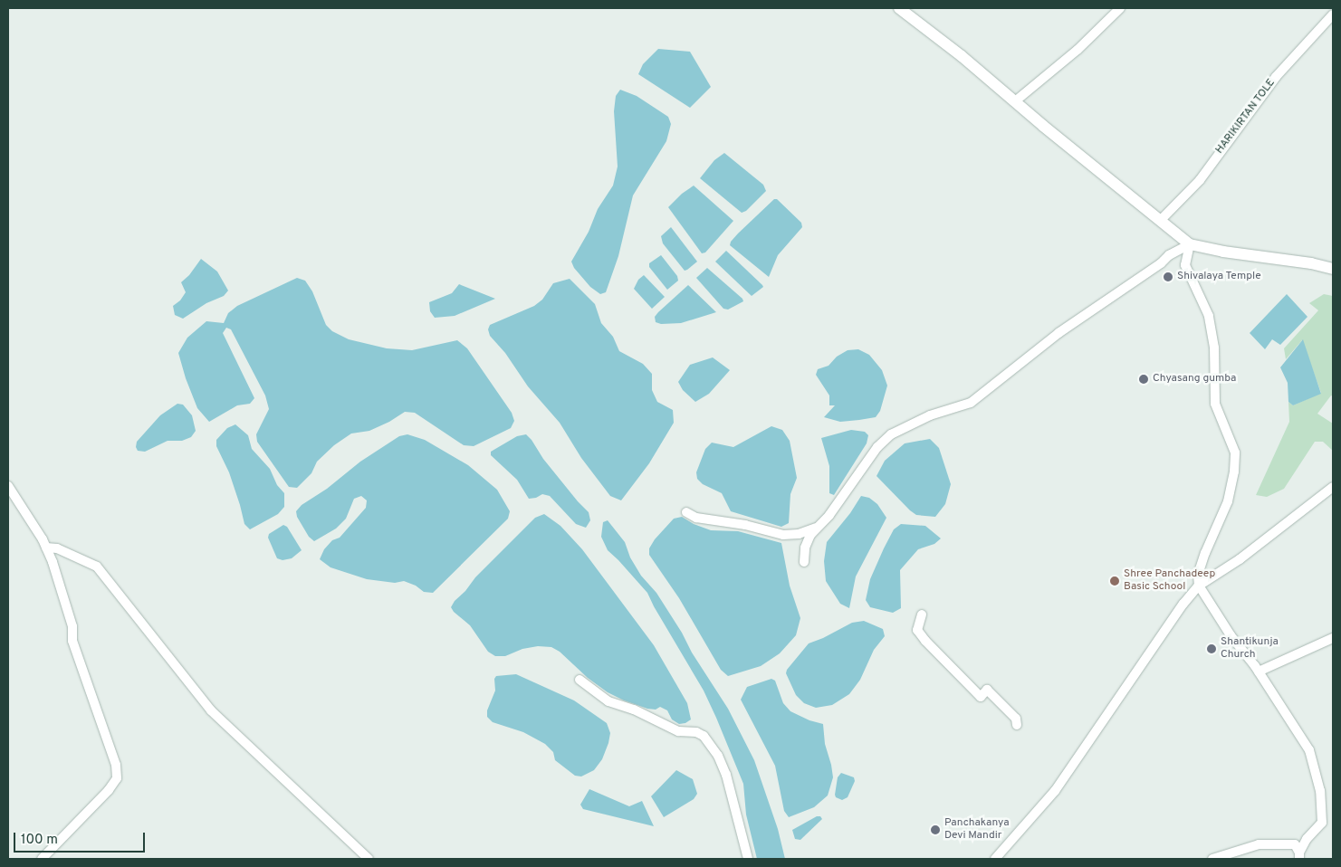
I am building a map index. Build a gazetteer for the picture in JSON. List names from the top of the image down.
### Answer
{
  "streets": {
    "street": ["HARIKIRTAN TOLE"]
  },
  "places": [
    "Shivalaya Temple",
    "Chyasang gumba",
    "Shree Panchadeep Basic School",
    "Shantikunja Church",
    "Panchakanya Devi Mandir"
  ],
  "scale_bar": "100 m"
}
